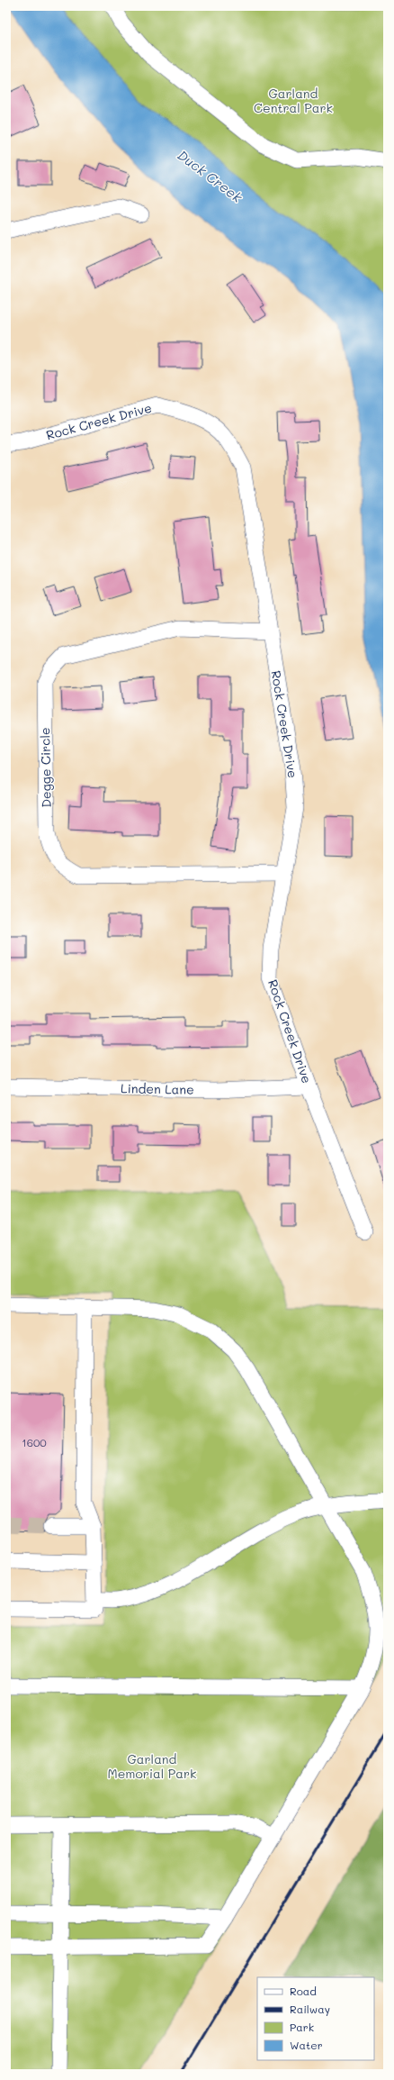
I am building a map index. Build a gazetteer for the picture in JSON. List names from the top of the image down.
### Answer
{
  "streets": {
    "street": ["Rock Creek Drive", "Degge Circle", "Linden Lane"]
  },
  "crossings": [
    ["Rock Creek Drive", "Degge Circle"],
    ["Rock Creek Drive", "Linden Lane"]
  ],
  "water": ["Duck Creek"],
  "parks": ["Garland Central Park", "Garland Memorial Park"],
  "house_numbers": ["1600"],
  "legend": [
    "Road",
    "Railway",
    "Park",
    "Water"
  ]
}
